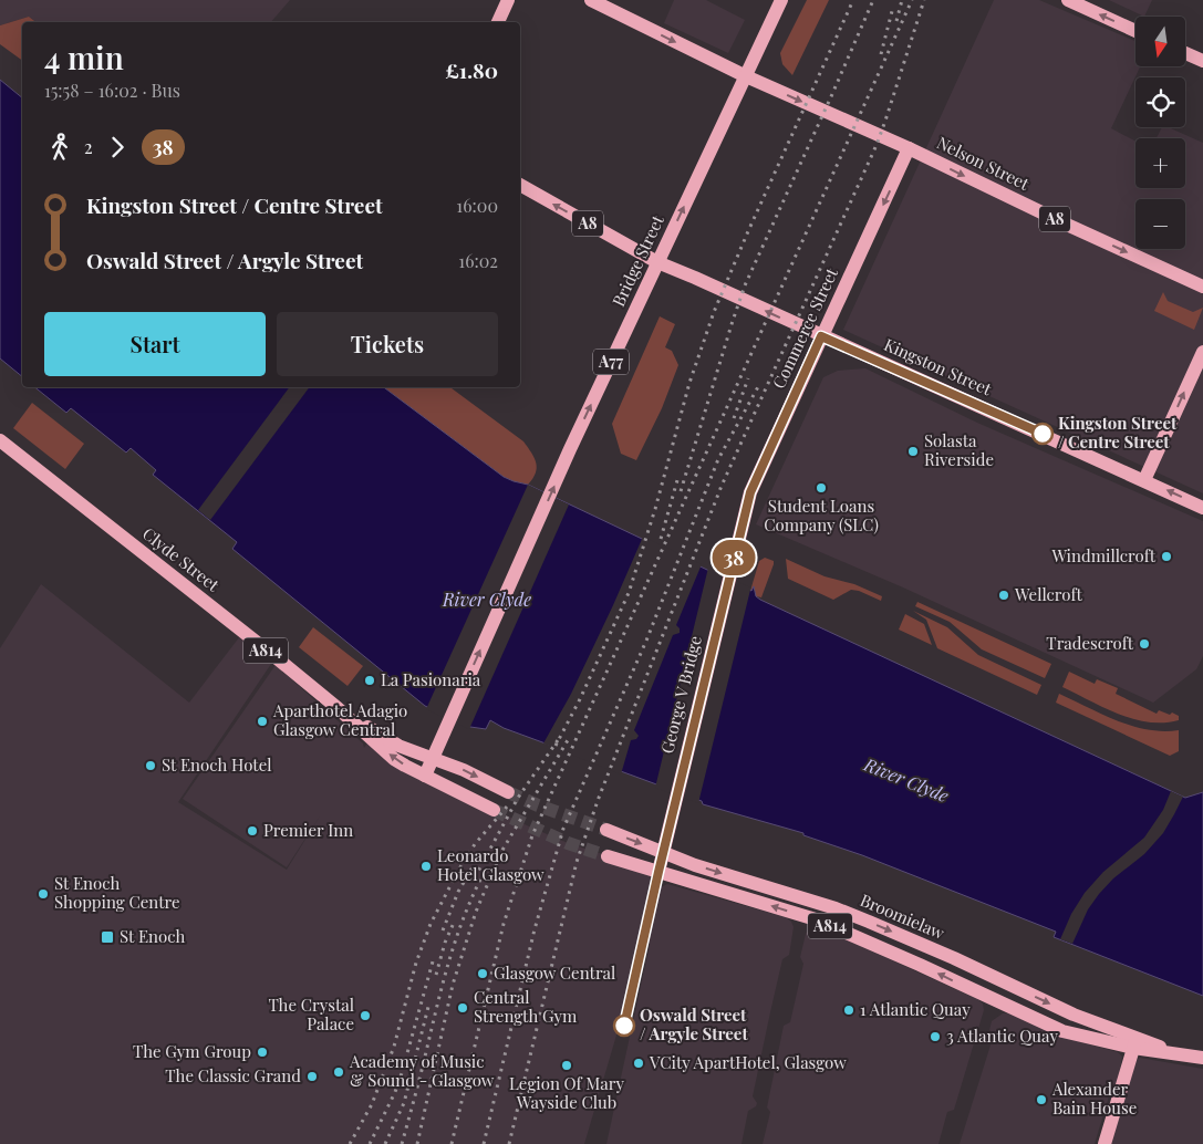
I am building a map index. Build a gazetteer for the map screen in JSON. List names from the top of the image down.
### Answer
{
  "streets": {
    "main road": [
      "Nelson Street",
      "A8",
      "Bridge Street",
      "Commerce Street",
      "A77",
      "Kingston Street",
      "Clyde Street",
      "A814",
      "George V Bridge",
      "Broomielaw"
    ]
  },
  "crossings": [
    ["Nelson Street", "A8"],
    ["Nelson Street", "Bridge Street"],
    ["Nelson Street", "Commerce Street"],
    ["Nelson Street", "A77"],
    ["A8", "Bridge Street"],
    ["A8", "A77"],
    ["A8", "Kingston Street"],
    ["Bridge Street", "A77"],
    ["Bridge Street", "Kingston Street"],
    ["Bridge Street", "Clyde Street"],
    ["Bridge Street", "A814"],
    ["Commerce Street", "Kingston Street"],
    ["Commerce Street", "George V Bridge"],
    ["Clyde Street", "A814"],
    ["George V Bridge", "Broomielaw"]
  ],
  "one_way": [
    "Nelson Street",
    "Bridge Street",
    "Commerce Street",
    "Kingston Street"
  ],
  "water": ["River Clyde"],
  "places": {
    "other": [
      "Kingston Street / Centre Street",
      "Solasta Riverside",
      "Student Loans Company (SLC)",
      "Windmillcroft",
      "Wellcroft",
      "Tradescroft",
      "La Pasionaria",
      "Aparthotel Adagio Glasgow Central",
      "St Enoch Hotel",
      "Premier Inn",
      "Leonardo Hotel Glasgow",
      "St Enoch Shopping Centre",
      "Glasgow Central",
      "Central Strength Gym",
      "1 Atlantic Quay",
      "The Crystal Palace",
      "Oswald Street / Argyle Street",
      "3 Atlantic Quay",
      "The Gym Group",
      "VCity ApartHotel, Glasgow",
      "Legion Of Mary Wayside Club",
      "Academy of Music & Sound - Glasgow",
      "The Classic Grand",
      "Alexander Bain House"
    ],
    "transit": ["St Enoch"]
  },
  "lines": ["bus line 38"],
  "north": "bottom",
  "page": {
    "on_map": "38",
    "map_buttons": ["+", "−"],
    "heading": ["4 min", "15:58 – 16:02 · Bus", "£1.80"],
    "legs": ["2", "38"],
    "list": [
      {
        "name": "Kingston Street / Centre Street",
        "value": "16:00"
      },
      {
        "name": "Oswald Street / Argyle Street",
        "value": "16:02"
      }
    ],
    "buttons": ["Start", "Tickets"]
  }
}
